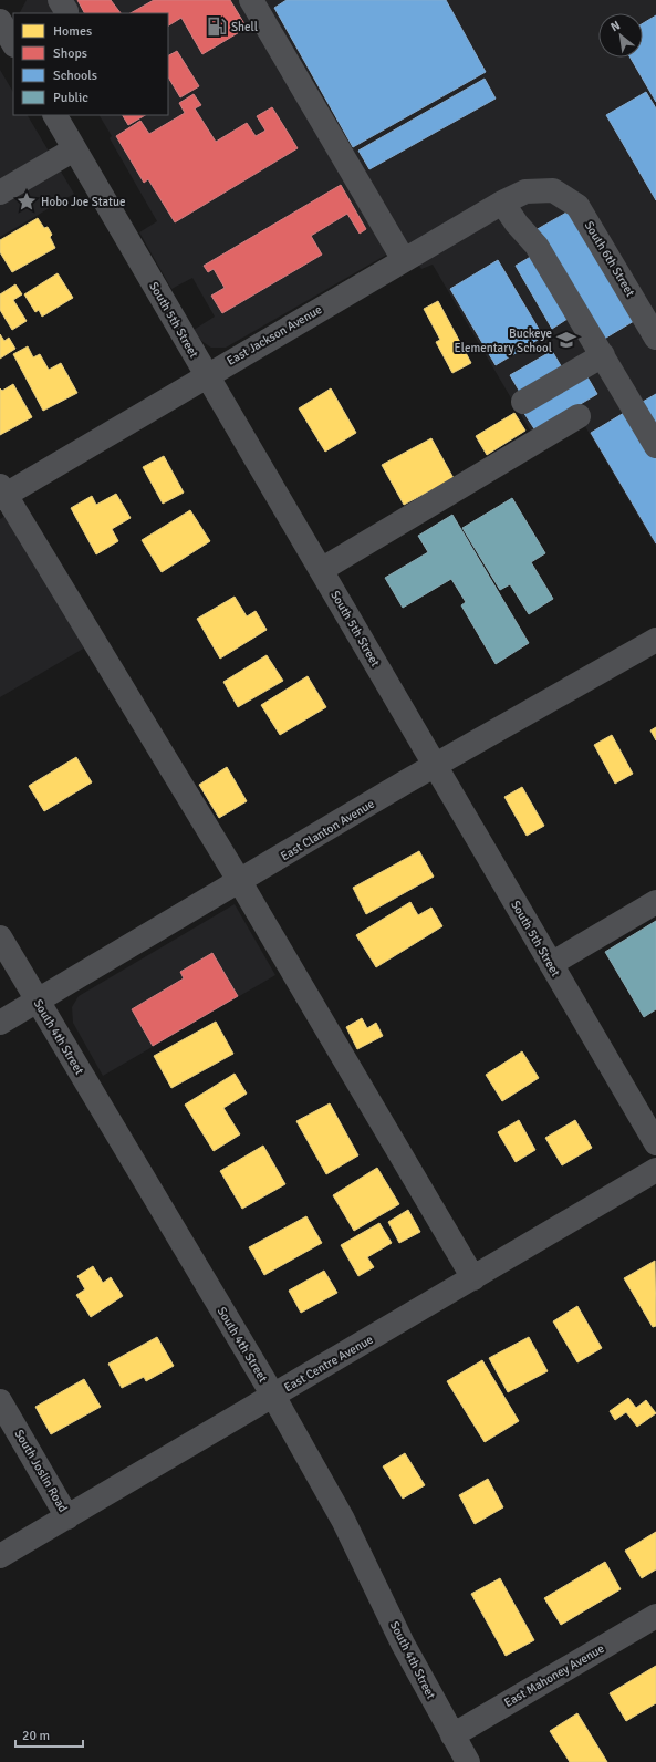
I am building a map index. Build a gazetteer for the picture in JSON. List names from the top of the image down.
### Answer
{
  "streets": {
    "street": [
      "South 6th Street",
      "South 5th Street",
      "East Jackson Avenue",
      "East Clanton Avenue",
      "South 4th Street",
      "East Centre Avenue",
      "South Joslin Road",
      "East Mahoney Avenue"
    ]
  },
  "crossings": [
    ["South 6th Street", "East Jackson Avenue"],
    ["South 5th Street", "East Jackson Avenue"],
    ["South 5th Street", "East Clanton Avenue"],
    ["East Clanton Avenue", "South 4th Street"],
    ["South 4th Street", "East Centre Avenue"],
    ["South 4th Street", "East Mahoney Avenue"],
    ["East Centre Avenue", "South Joslin Road"]
  ],
  "places": {
    "fuel station": ["Shell"],
    "place": ["Hobo Joe Statue"],
    "school or university": ["Buckeye Elementary School"]
  },
  "legend": [
    "Homes",
    "Shops",
    "Schools",
    "Public"
  ],
  "scale_bar": "20 m",
  "north": "top left"
}
